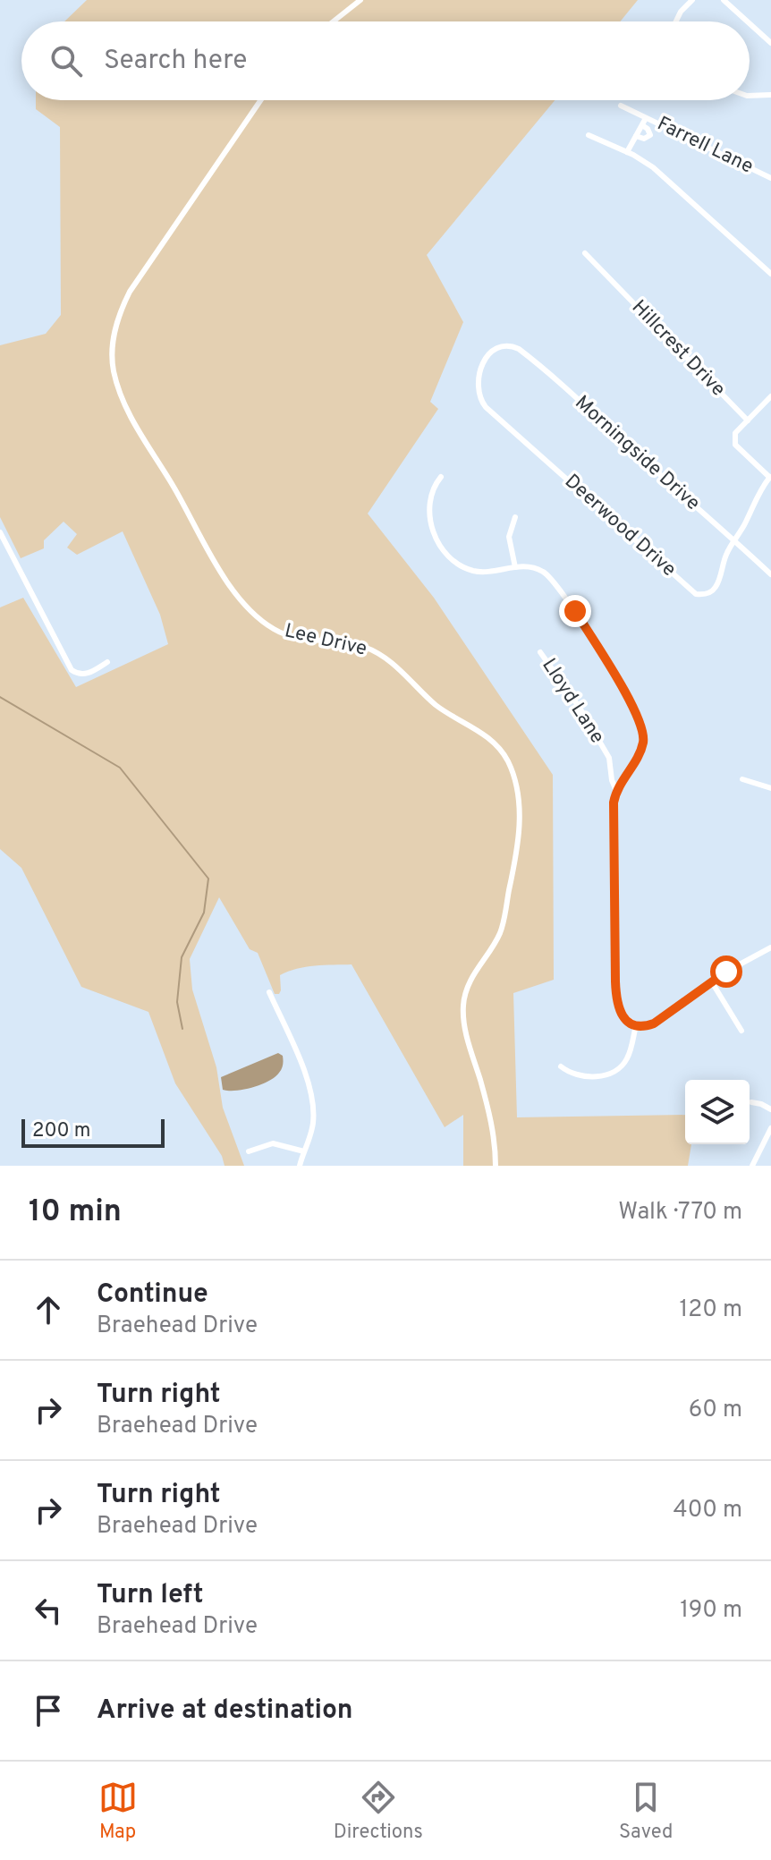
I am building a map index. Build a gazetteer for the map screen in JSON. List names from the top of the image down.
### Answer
{
  "streets": {
    "street": [
      "Farrell Lane",
      "Hillcrest Drive",
      "Morningside Drive",
      "Deerwood Drive",
      "Lee Drive",
      "Lloyd Lane"
    ]
  },
  "crossings": [
    ["Morningside Drive", "Deerwood Drive"]
  ],
  "scale_bar": "200 m",
  "page": {
    "search": "Search here",
    "scale": "200 m",
    "heading": ["10 min", "Walk · 770 m"],
    "list": [
      ["Continue", "Braehead Drive", "120 m"],
      ["Turn right", "Braehead Drive", "60 m"],
      ["Turn right", "Braehead Drive", "400 m"],
      ["Turn left", "Braehead Drive", "190 m"],
      "Arrive at destination"
    ],
    "nav": ["Map", "Directions", "Saved"]
  }
}
